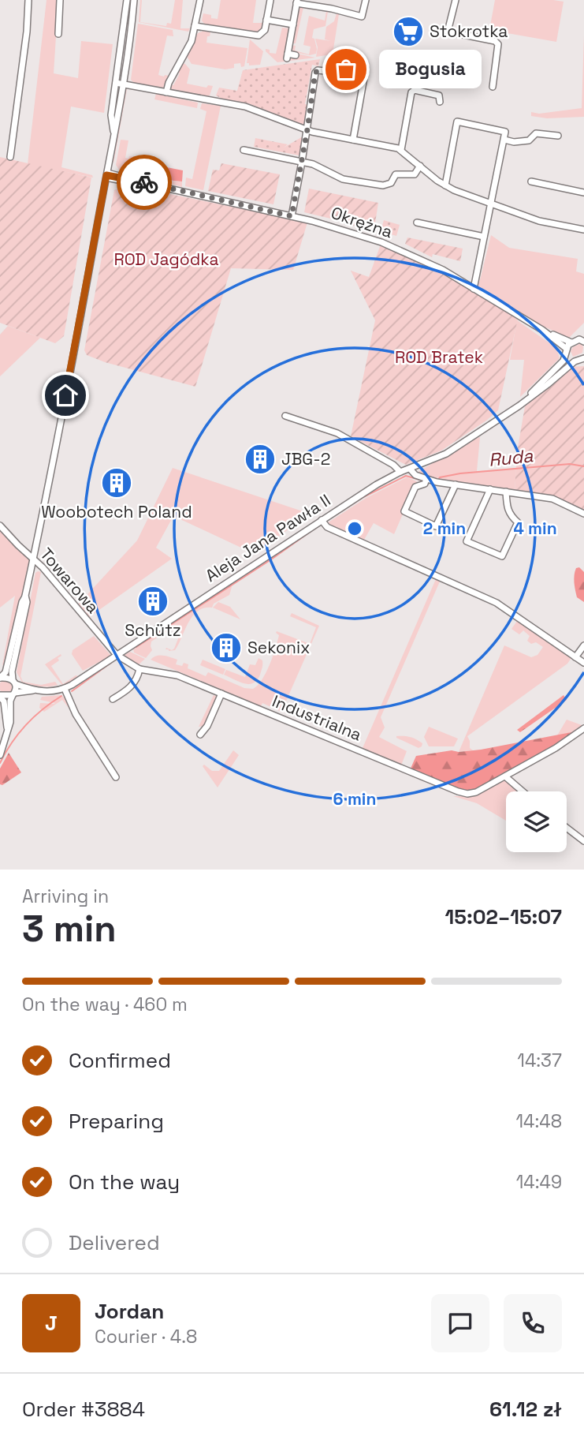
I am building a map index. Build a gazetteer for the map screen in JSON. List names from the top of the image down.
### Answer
{
  "streets": {
    "street": [
      "Okrężna",
      "Aleja Jana Pawła II",
      "Towarowa",
      "Industrialna"
    ]
  },
  "crossings": [
    ["Okrężna", "Aleja Jana Pawła II"],
    ["Aleja Jana Pawła II", "Towarowa"],
    ["Aleja Jana Pawła II", "Industrialna"],
    ["Towarowa", "Industrialna"]
  ],
  "water": ["Ruda"],
  "parks": ["ROD Jagódka", "ROD Bratek"],
  "places": {
    "supermarket": ["Stokrotka"],
    "other": ["Bogusia"],
    "building": [
      "JBG-2",
      "Woobotech Poland",
      "Schütz",
      "Sekonix"
    ]
  },
  "page": {
    "bubble": "Bogusia",
    "heading": ["3 min", "Arriving in", "15:02–15:07"],
    "panel": [
      "Jordan",
      "Courier · 4.8",
      "Order #3884",
      "61.12 zł"
    ],
    "bar": "On the way · 460 m",
    "list": [
      ["Confirmed", "14:37"],
      ["Preparing", "14:48"],
      ["On the way", "14:49"],
      "Delivered"
    ],
    "round": "J"
  },
  "rings": ["2 min", "4 min", "6 min"]
}
